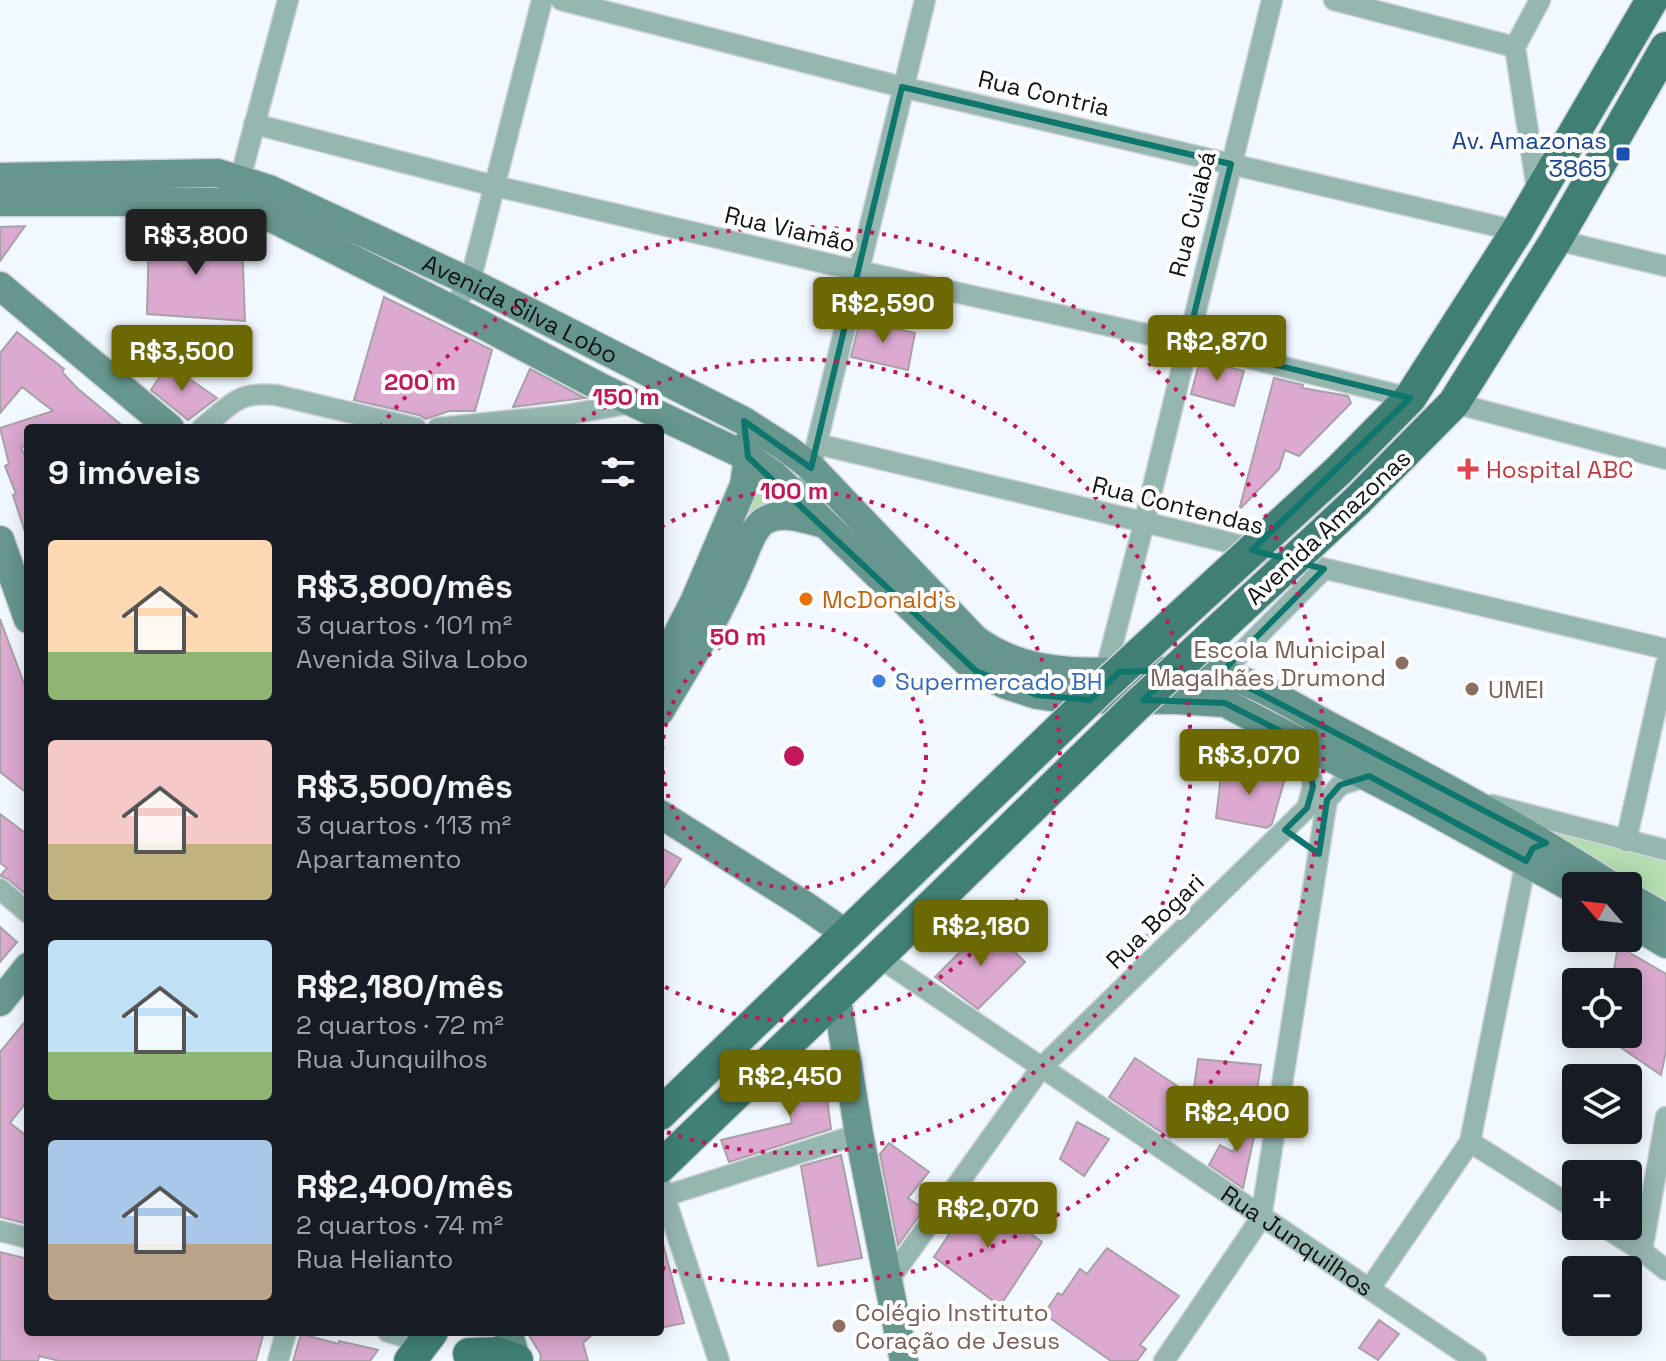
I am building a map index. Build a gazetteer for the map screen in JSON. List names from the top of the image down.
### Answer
{
  "streets": {
    "main road": ["Avenida Silva Lobo", "Avenida Amazonas"],
    "street": [
      "Rua Contria",
      "Rua Cuiabá",
      "Rua Viamão",
      "Rua Contendas",
      "Rua Bogari",
      "Rua Junquilhos"
    ]
  },
  "crossings": [
    ["Rua Contria", "Rua Cuiabá"],
    ["Rua Contria", "Avenida Amazonas"],
    ["Rua Cuiabá", "Rua Viamão"],
    ["Rua Cuiabá", "Avenida Silva Lobo"],
    ["Rua Cuiabá", "Rua Contendas"],
    ["Rua Viamão", "Avenida Amazonas"],
    ["Avenida Silva Lobo", "Rua Contendas"],
    ["Avenida Silva Lobo", "Avenida Amazonas"],
    ["Avenida Silva Lobo", "Rua Bogari"],
    ["Rua Contendas", "Avenida Amazonas"],
    ["Avenida Amazonas", "Rua Junquilhos"],
    ["Rua Bogari", "Rua Junquilhos"]
  ],
  "places": {
    "transit": ["Av. Amazonas 3865"],
    "health": ["Hospital ABC"],
    "other": [
      "McDonald's",
      "Escola Municipal Magalhães Drumond",
      "Supermercado BH",
      "UMEI",
      "Colégio Instituto Coração de Jesus"
    ]
  },
  "north": "top left",
  "page": {
    "price": [
      "R$3,800",
      "R$2,590",
      "R$2,870",
      "R$3,500",
      "R$3,070",
      "R$2,180",
      "R$2,450",
      "R$2,400",
      "R$2,070"
    ],
    "heading": "9 imóveis",
    "list": [
      {
        "name": "R$3,800/mês",
        "note": "3 quartos · 101 m² · Avenida Silva Lobo"
      },
      {
        "name": "R$3,500/mês",
        "note": "3 quartos · 113 m² · Apartamento"
      },
      {
        "name": "R$2,180/mês",
        "note": "2 quartos · 72 m² · Rua Junquilhos"
      },
      {
        "name": "R$2,400/mês",
        "note": "2 quartos · 74 m² · Rua Helianto"
      }
    ],
    "map_buttons": ["+", "−"]
  },
  "rings": [
    "200 m",
    "150 m",
    "100 m",
    "50 m"
  ]
}
